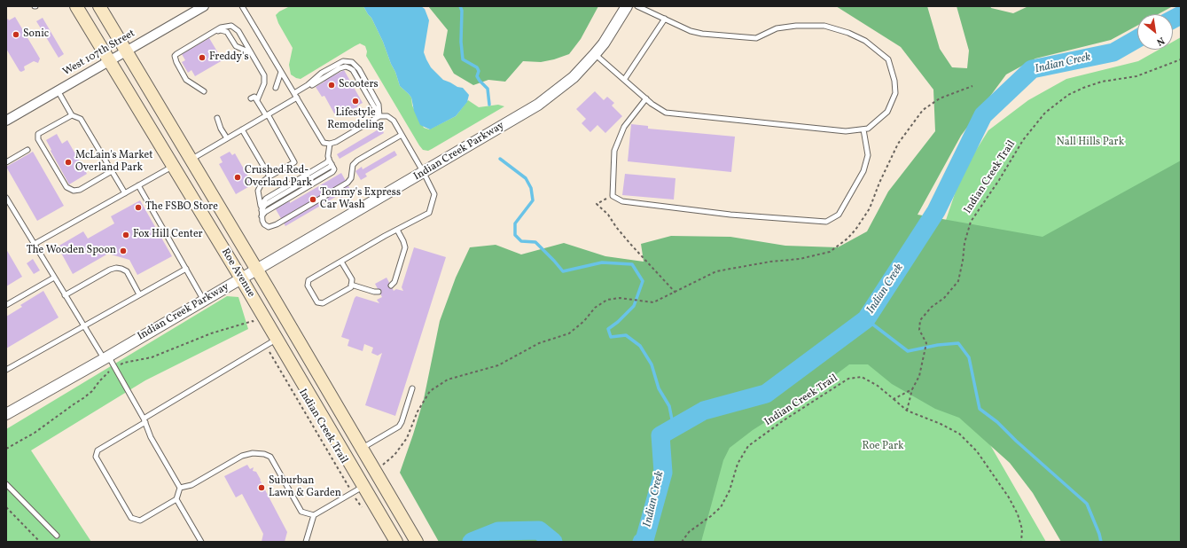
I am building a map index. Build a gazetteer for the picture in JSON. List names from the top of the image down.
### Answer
{
  "streets": {
    "main road": ["Roe Avenue"],
    "street": ["West 107th Street", "Indian Creek Parkway"],
    "path": ["Indian Creek Trail"]
  },
  "crossings": [
    ["West 107th Street", "Roe Avenue"],
    ["Indian Creek Parkway", "Roe Avenue"]
  ],
  "water": ["Indian Creek"],
  "parks": ["Nall Hills Park", "Roe Park"],
  "places": [
    "Sonic",
    "Freddy's",
    "Scooters",
    "Lifestyle Remodeling",
    "McLain's Market Overland Park",
    "Crushed Red- Overland Park",
    "Tommy's Express Car Wash",
    "The FSBO Store",
    "Fox Hill Center",
    "The Wooden Spoon",
    "Suburban Lawn & Garden"
  ],
  "north": "bottom right"
}
